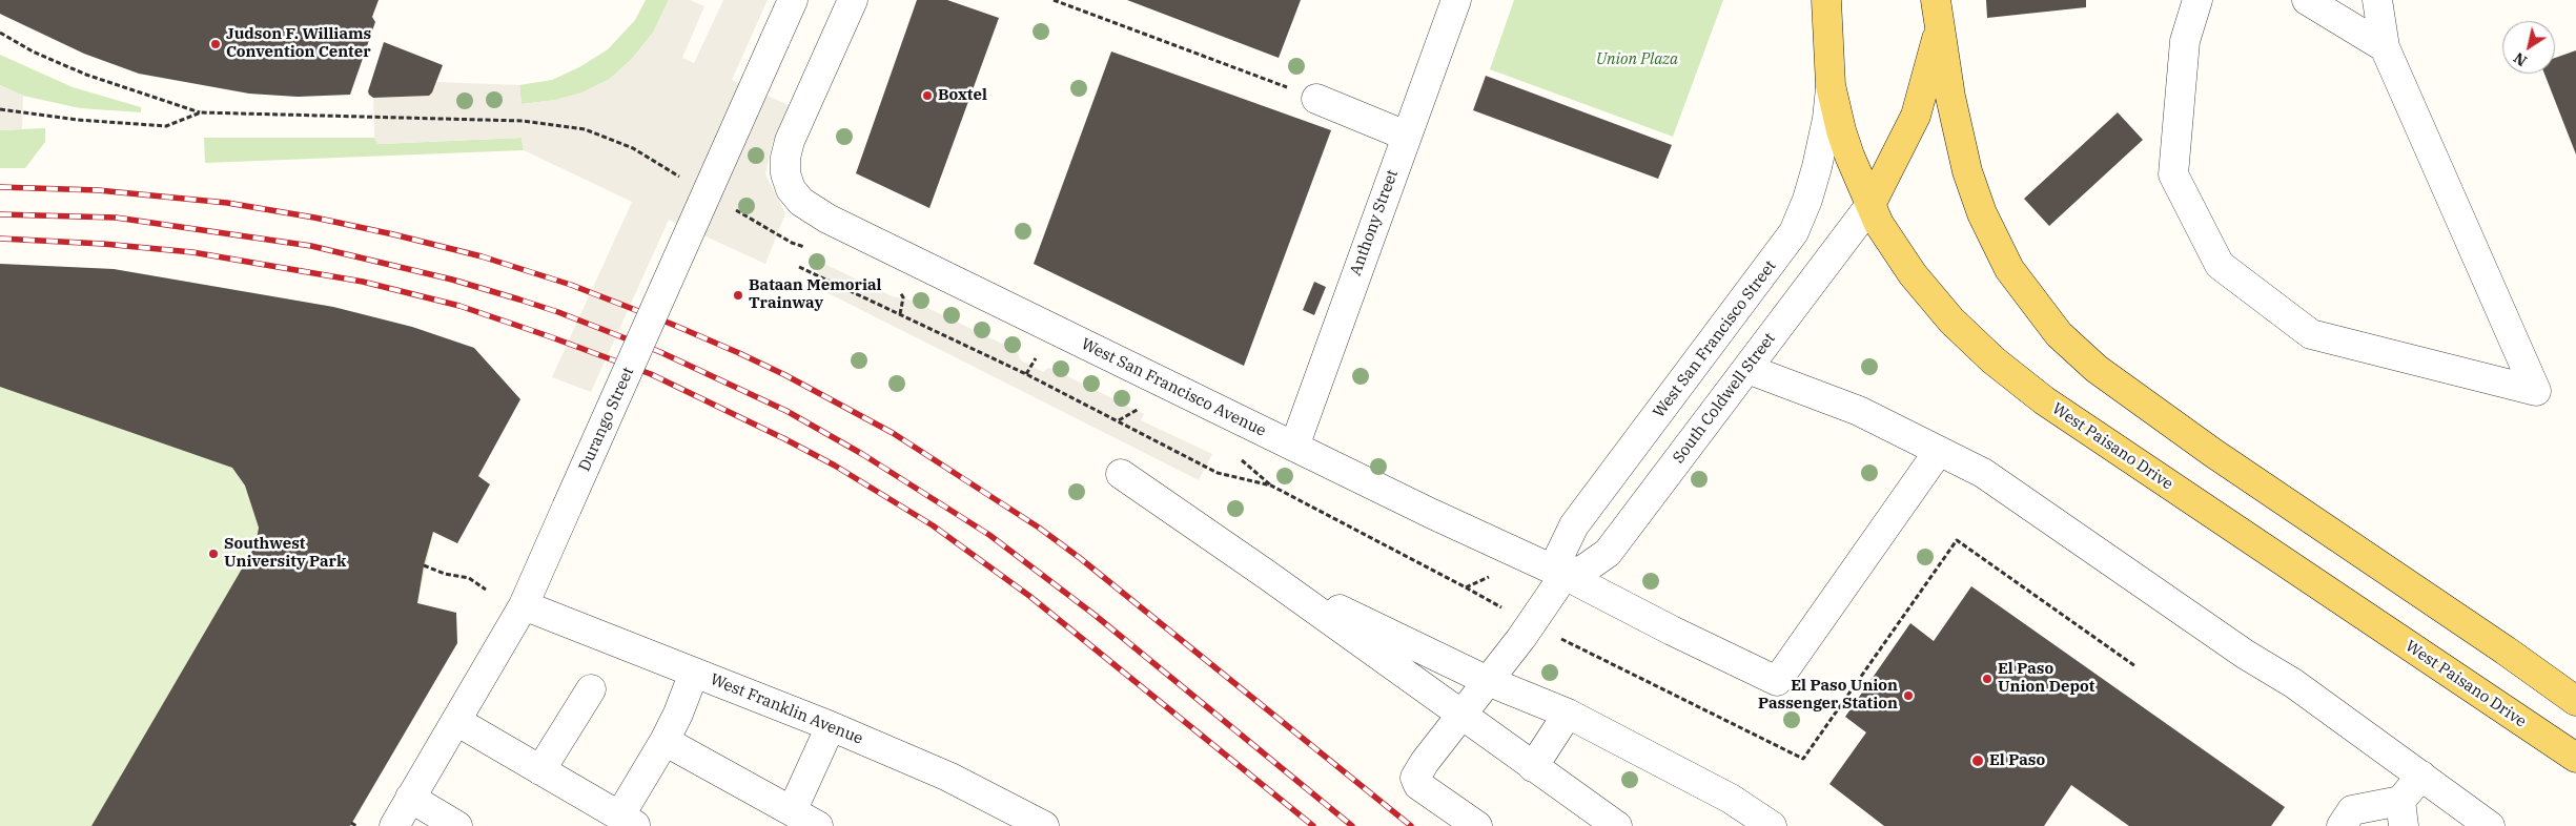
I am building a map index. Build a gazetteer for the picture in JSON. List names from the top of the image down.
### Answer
{
  "streets": {
    "main road": ["West Paisano Drive"],
    "street": [
      "Anthony Street",
      "West San Francisco Street",
      "West San Francisco Avenue",
      "South Coldwell Street",
      "Durango Street",
      "West Franklin Avenue"
    ]
  },
  "crossings": [
    ["Anthony Street", "West San Francisco Avenue"],
    ["West San Francisco Street", "West San Francisco Avenue"],
    ["West San Francisco Street", "South Coldwell Street"],
    ["West San Francisco Street", "West Paisano Drive"],
    ["West San Francisco Avenue", "South Coldwell Street"],
    ["South Coldwell Street", "West Paisano Drive"],
    ["Durango Street", "West Franklin Avenue"]
  ],
  "parks": ["Union Plaza"],
  "places": [
    "Judson F. Williams Convention Center",
    "Boxtel",
    "Bataan Memorial Trainway",
    "Southwest University Park",
    "El Paso Union Depot",
    "El Paso Union Passenger Station",
    "El Paso"
  ],
  "north": "bottom left"
}
